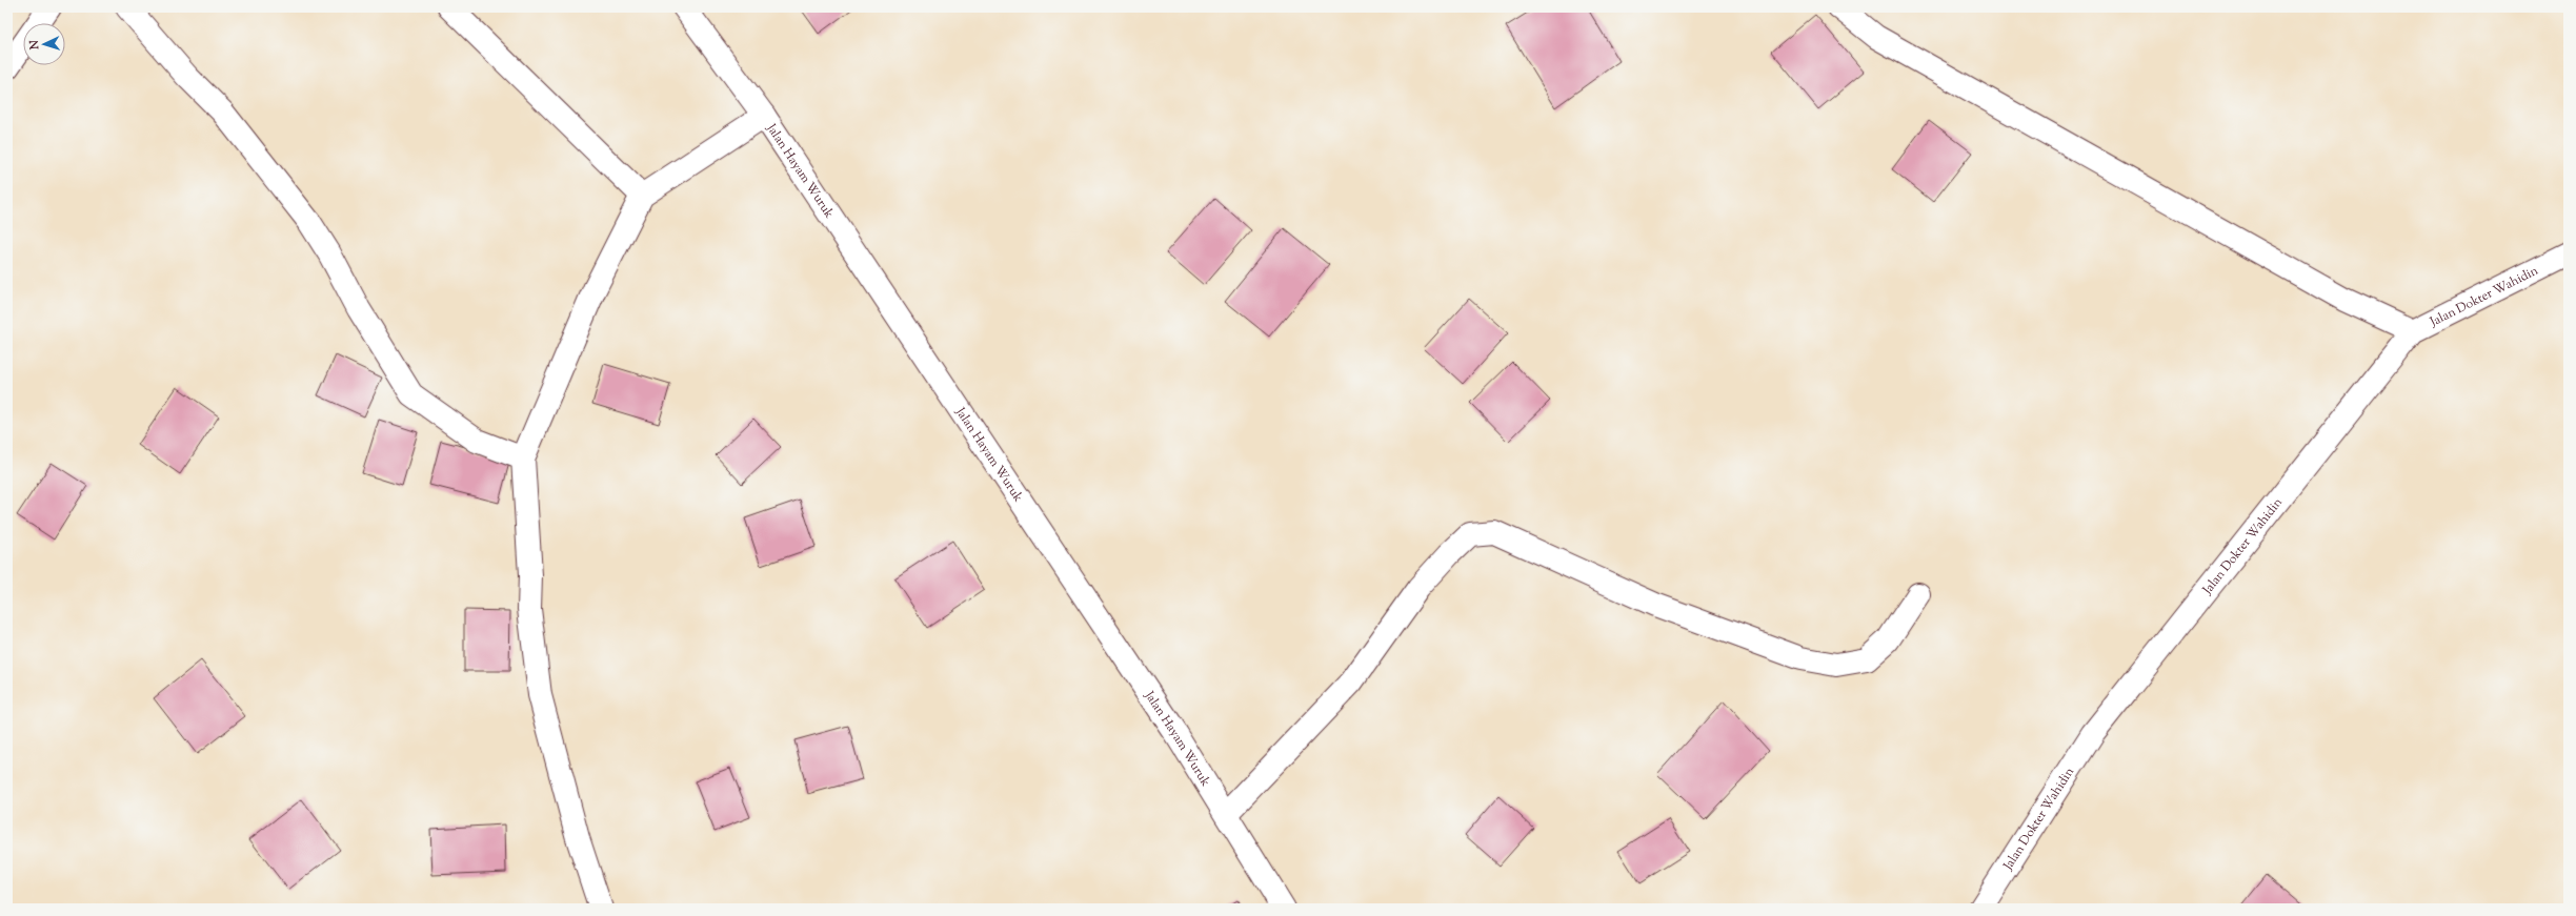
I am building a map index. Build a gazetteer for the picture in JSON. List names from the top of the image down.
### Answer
{
  "streets": {
    "street": ["Jalan Hayam Wuruk", "Jalan Dokter Wahidin"]
  },
  "north": "left"
}
